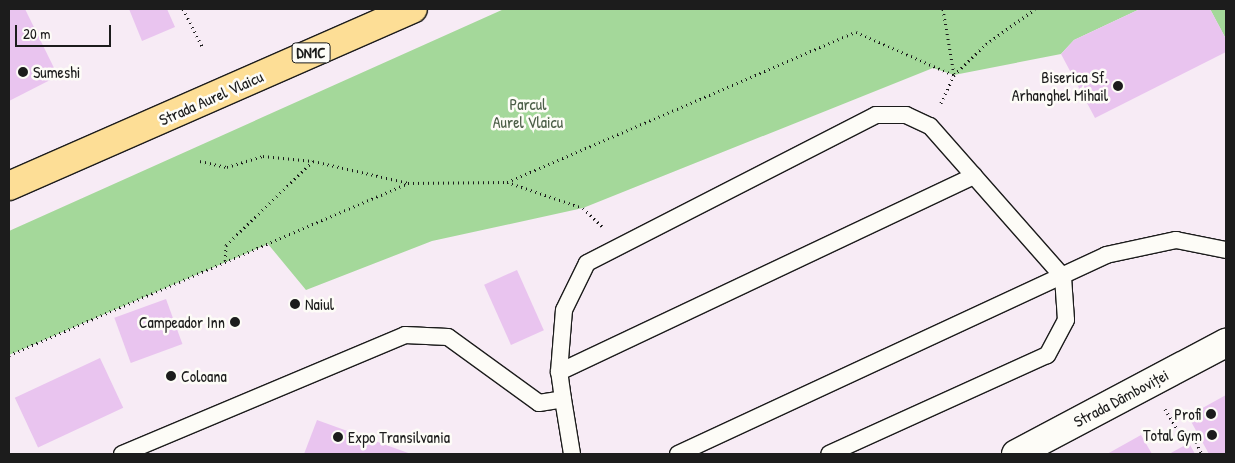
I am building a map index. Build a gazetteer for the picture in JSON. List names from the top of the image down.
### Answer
{
  "streets": {
    "main road": ["DN1C", "Strada Aurel Vlaicu"],
    "street": ["Strada Dâmboviței"]
  },
  "parks": ["Parcul Aurel Vlaicu"],
  "places": [
    "Sumeshi",
    "Biserica Sf. Arhanghel Mihail",
    "Naiul",
    "Campeador Inn",
    "Coloana",
    "Profi",
    "Total Gym",
    "Expo Transilvania"
  ],
  "scale_bar": "20 m"
}
